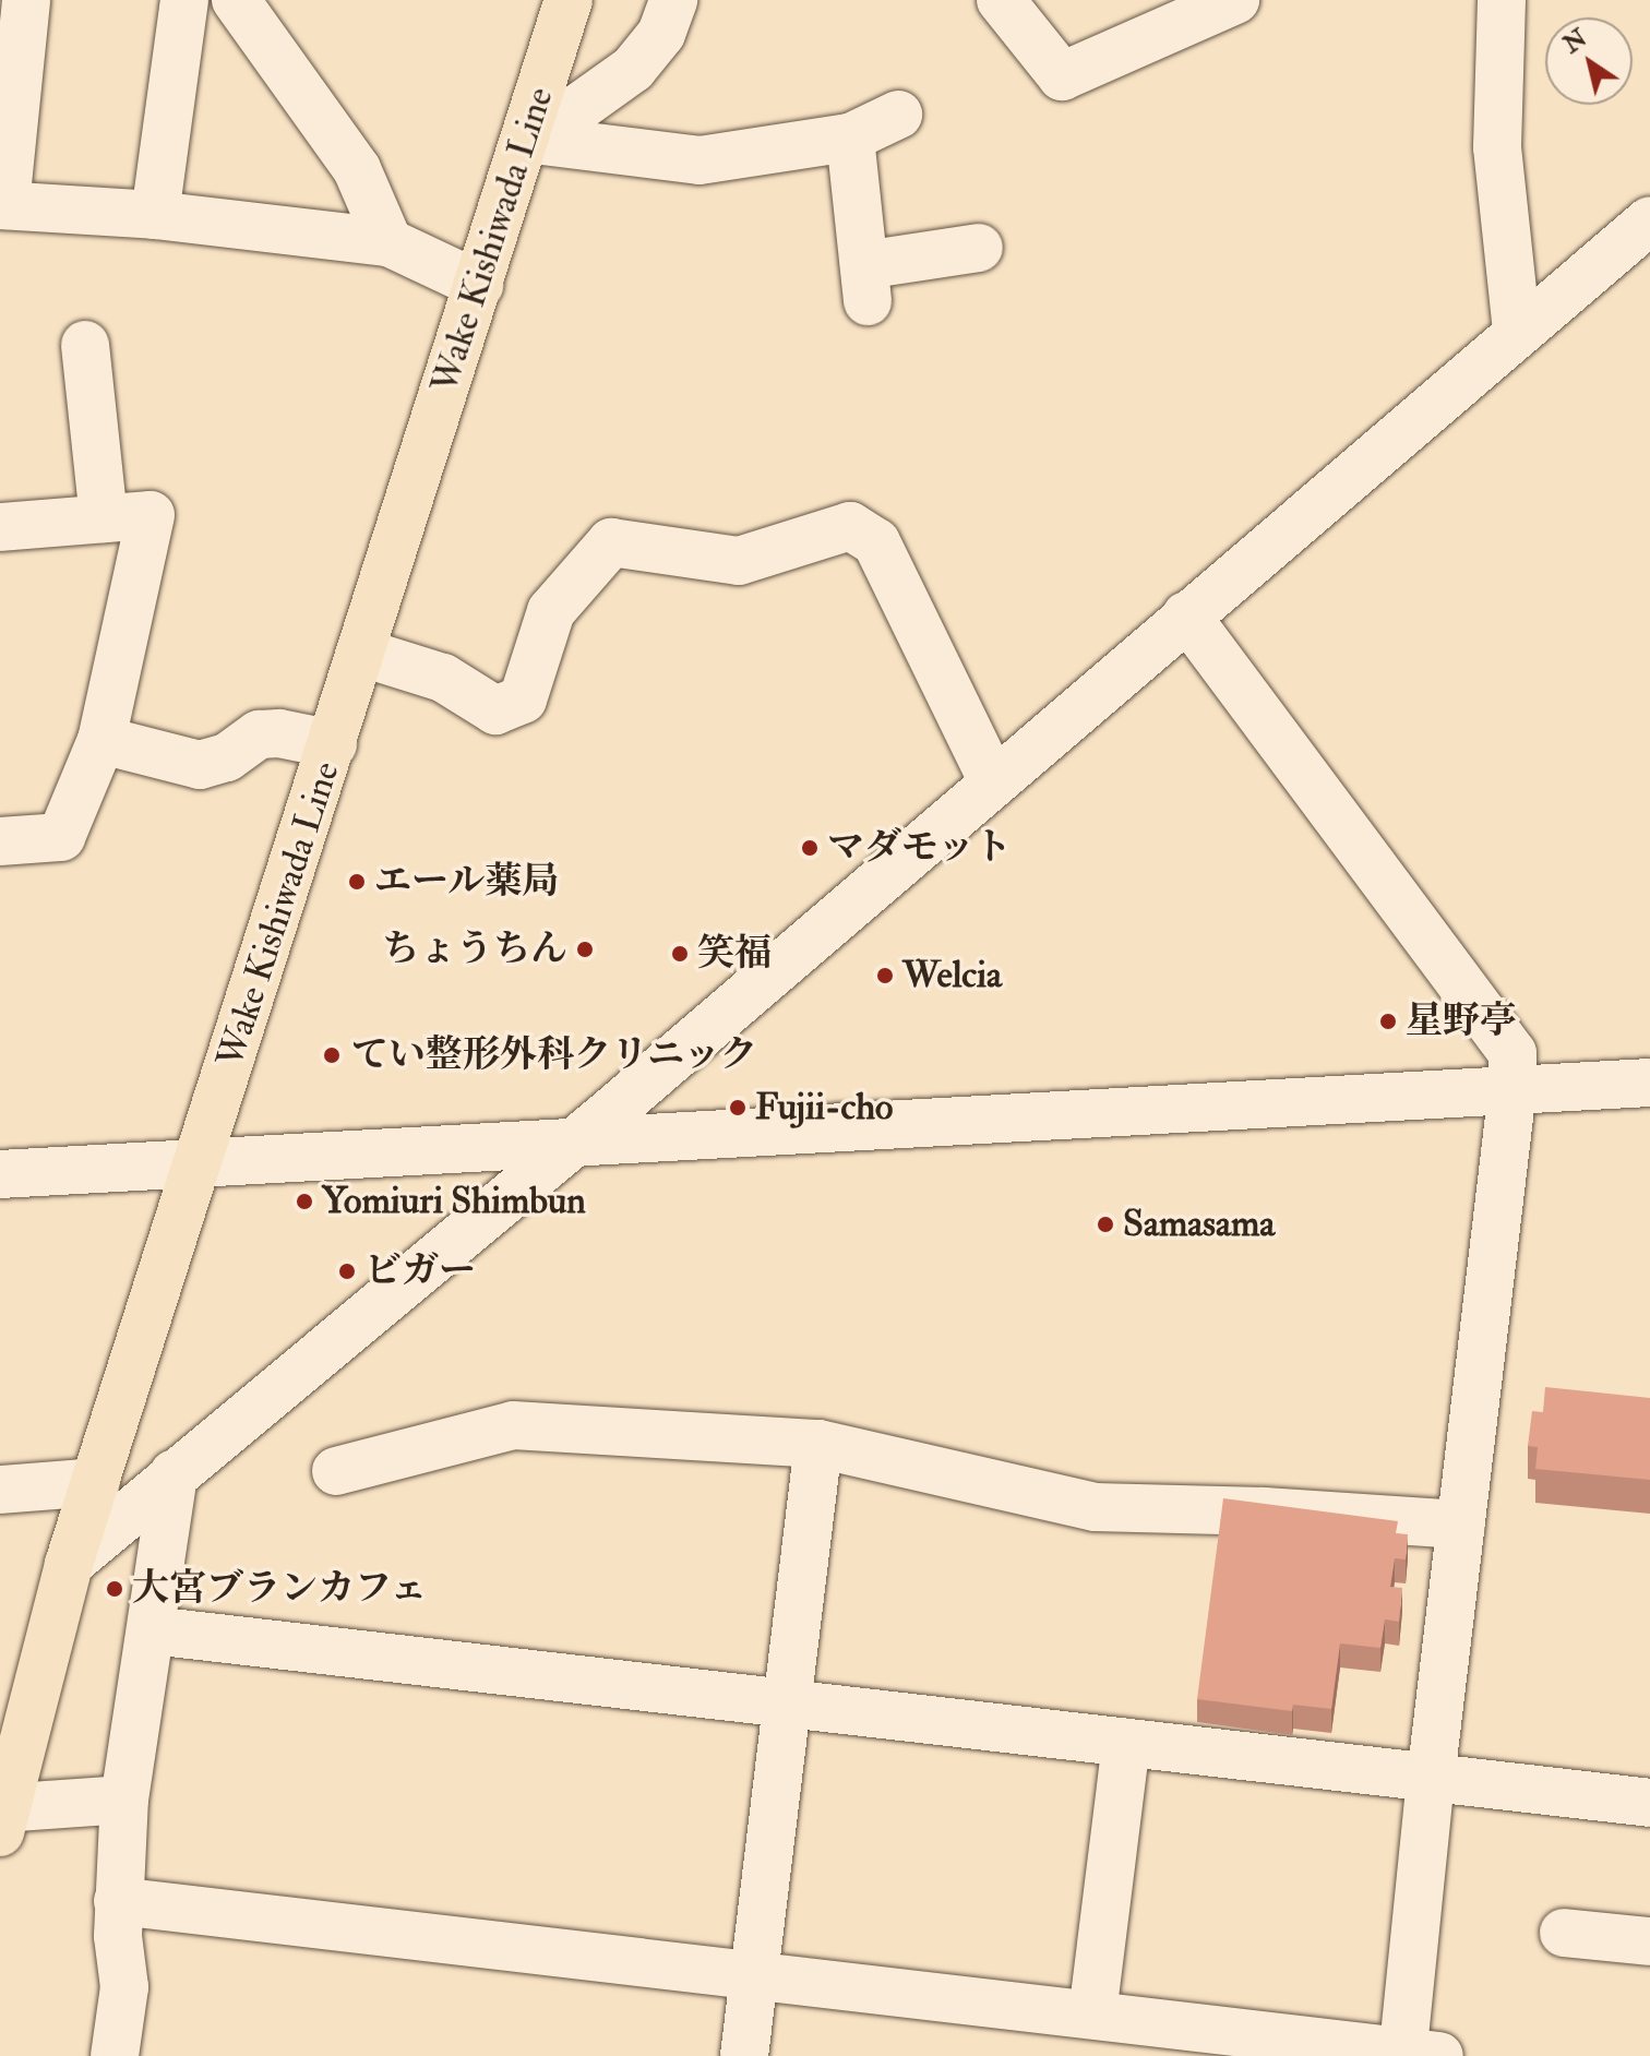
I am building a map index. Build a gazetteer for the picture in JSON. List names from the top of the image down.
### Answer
{
  "streets": {
    "main road": ["Wake Kishiwada Line"]
  },
  "places": [
    "マダモット",
    "エール薬局",
    "ちょうちん",
    "笑福",
    "Welcia",
    "星野亭",
    "てい整形外科クリニック",
    "Fujii-cho",
    "Yomiuri Shimbun",
    "Samasama",
    "ビガー",
    "大宮ブランカフェ"
  ],
  "north": "top left"
}
